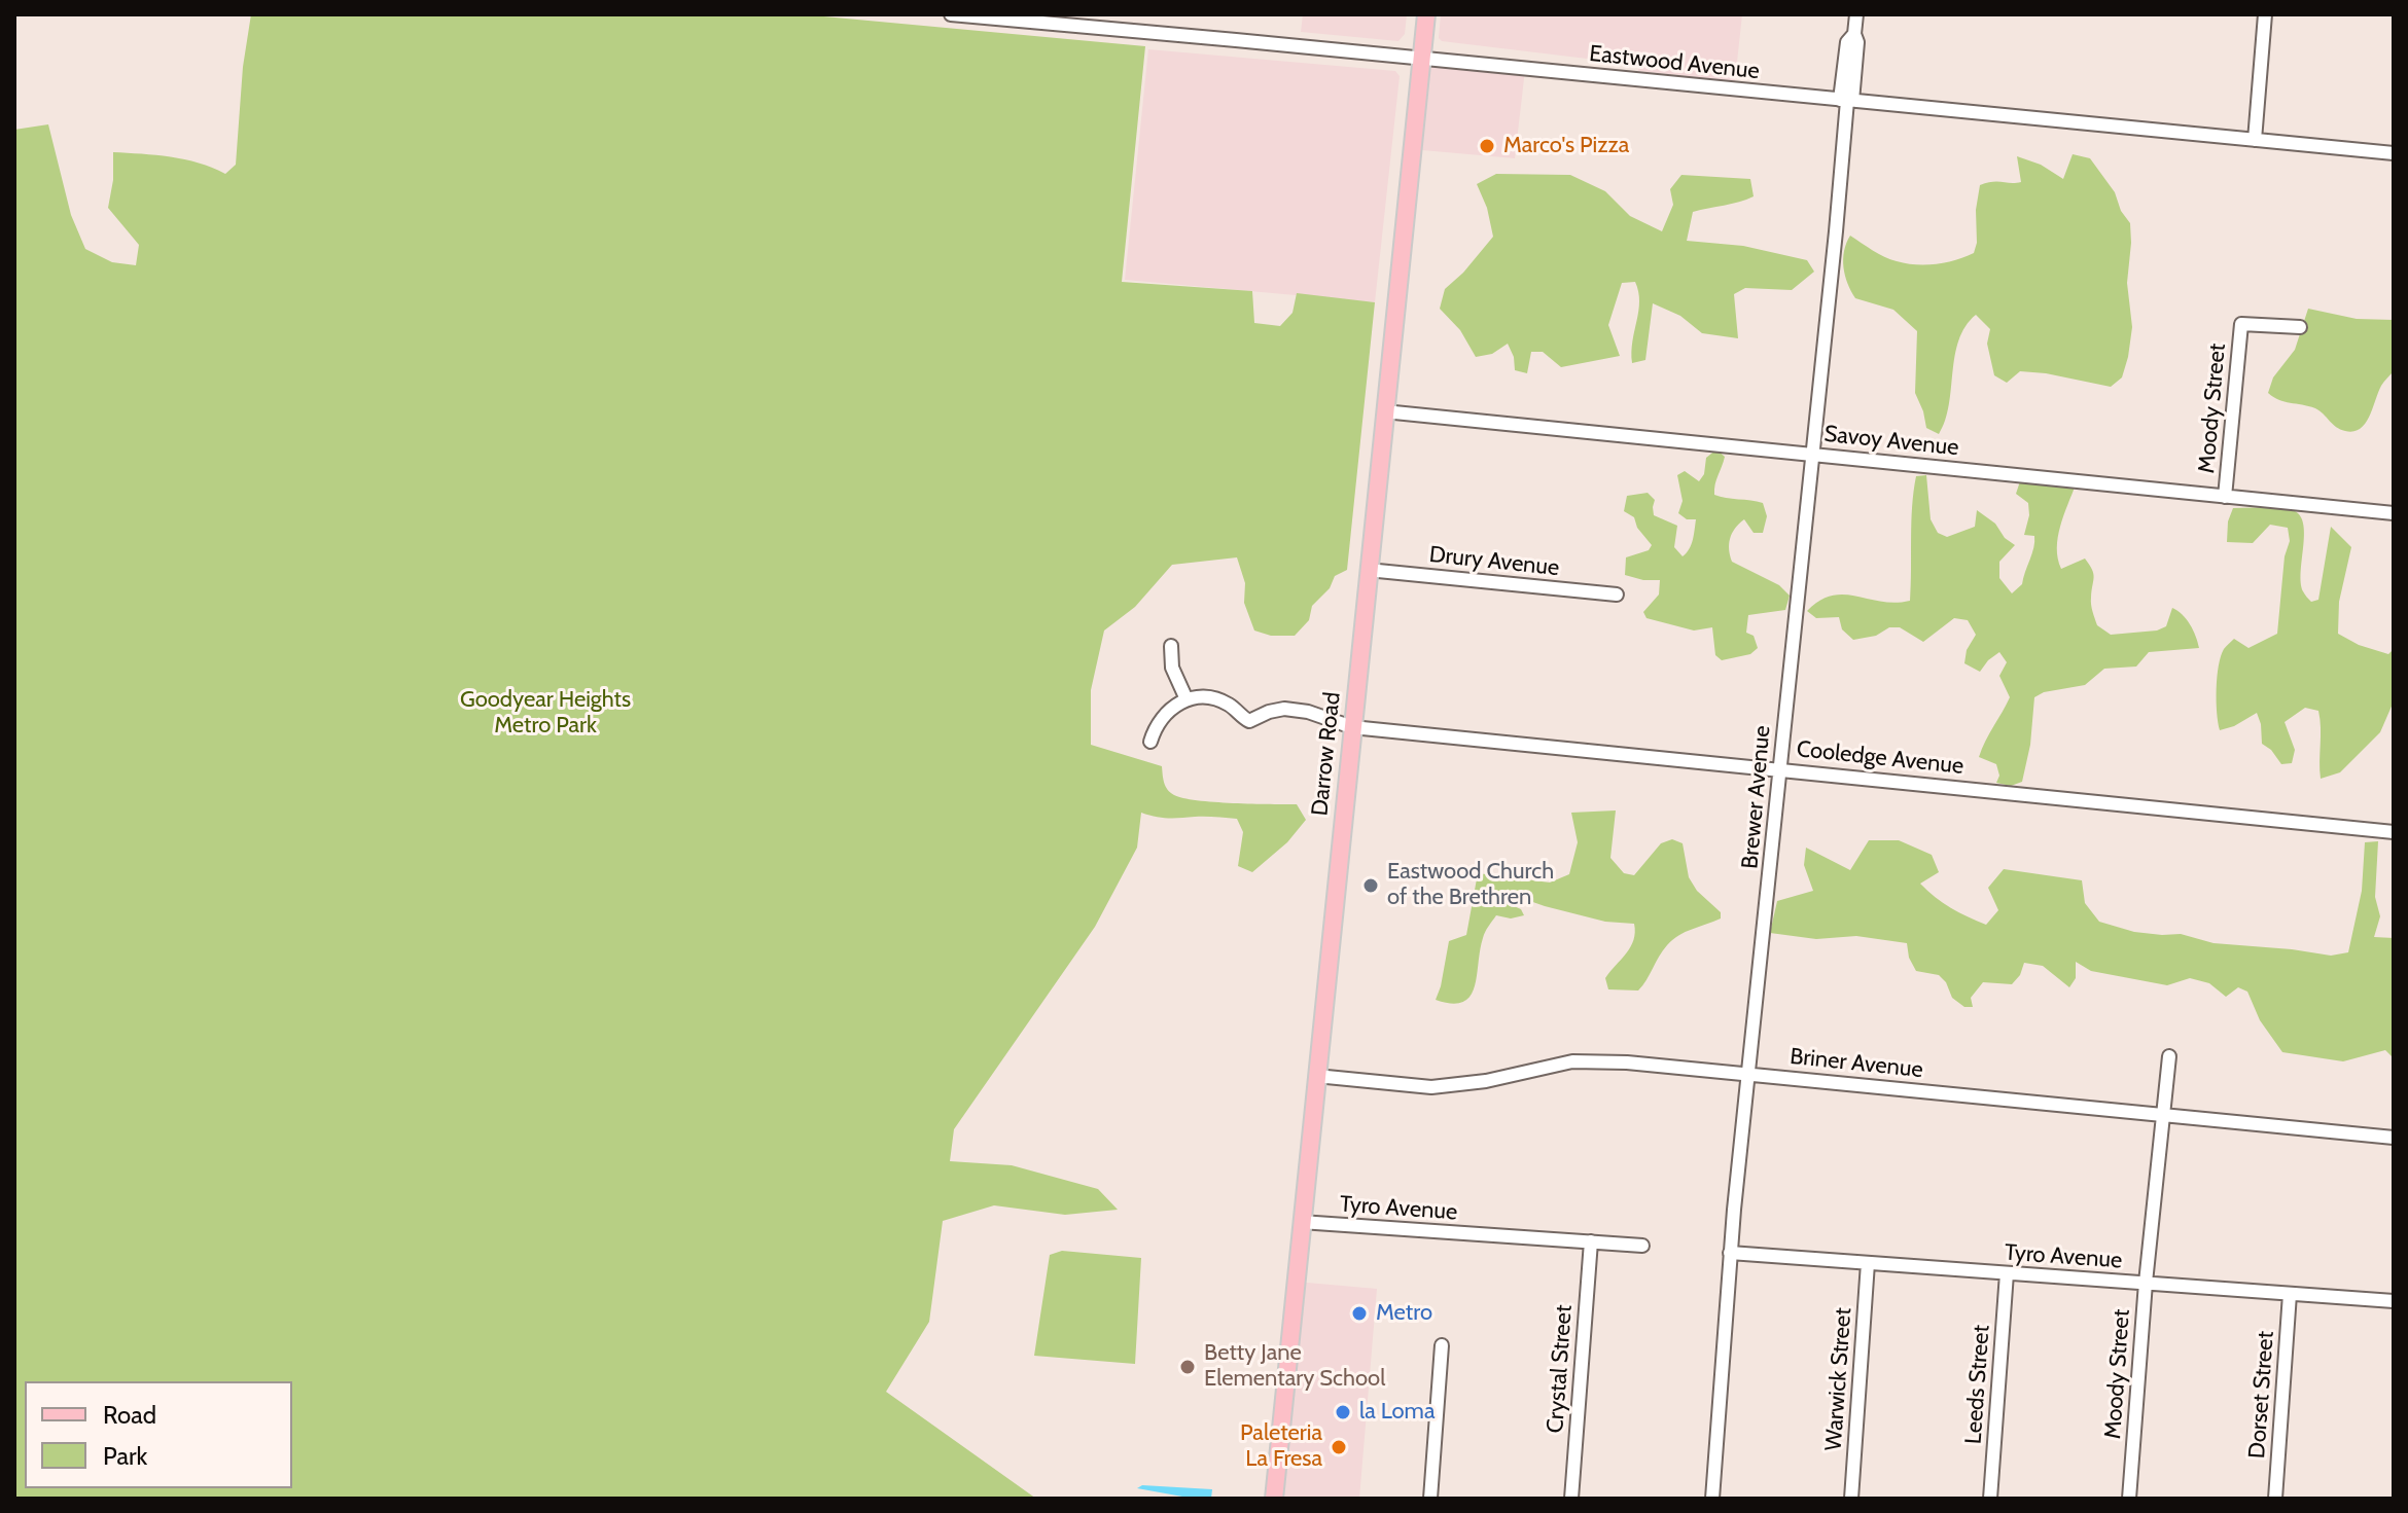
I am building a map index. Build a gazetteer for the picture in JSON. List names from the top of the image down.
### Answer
{
  "streets": {
    "main road": ["Darrow Road"],
    "street": [
      "Eastwood Avenue",
      "Moody Street",
      "Savoy Avenue",
      "Drury Avenue",
      "Cooledge Avenue",
      "Brewer Avenue",
      "Briner Avenue",
      "Tyro Avenue",
      "Crystal Street",
      "Warwick Street",
      "Leeds Street",
      "Dorset Street"
    ]
  },
  "crossings": [
    ["Eastwood Avenue", "Darrow Road"],
    ["Eastwood Avenue", "Brewer Avenue"],
    ["Moody Street", "Savoy Avenue"],
    ["Moody Street", "Briner Avenue"],
    ["Moody Street", "Tyro Avenue"],
    ["Savoy Avenue", "Darrow Road"],
    ["Savoy Avenue", "Brewer Avenue"],
    ["Drury Avenue", "Darrow Road"],
    ["Darrow Road", "Cooledge Avenue"],
    ["Darrow Road", "Briner Avenue"],
    ["Darrow Road", "Tyro Avenue"],
    ["Cooledge Avenue", "Brewer Avenue"],
    ["Brewer Avenue", "Briner Avenue"],
    ["Brewer Avenue", "Tyro Avenue"],
    ["Tyro Avenue", "Crystal Street"],
    ["Tyro Avenue", "Warwick Street"],
    ["Tyro Avenue", "Leeds Street"],
    ["Tyro Avenue", "Dorset Street"]
  ],
  "parks": ["Goodyear Heights Metro Park"],
  "places": [
    "Marco's Pizza",
    "Eastwood Church of the Brethren",
    "Metro",
    "Betty Jane Elementary School",
    "la Loma",
    "Paleteria La Fresa"
  ],
  "legend": ["Road", "Park"]
}
